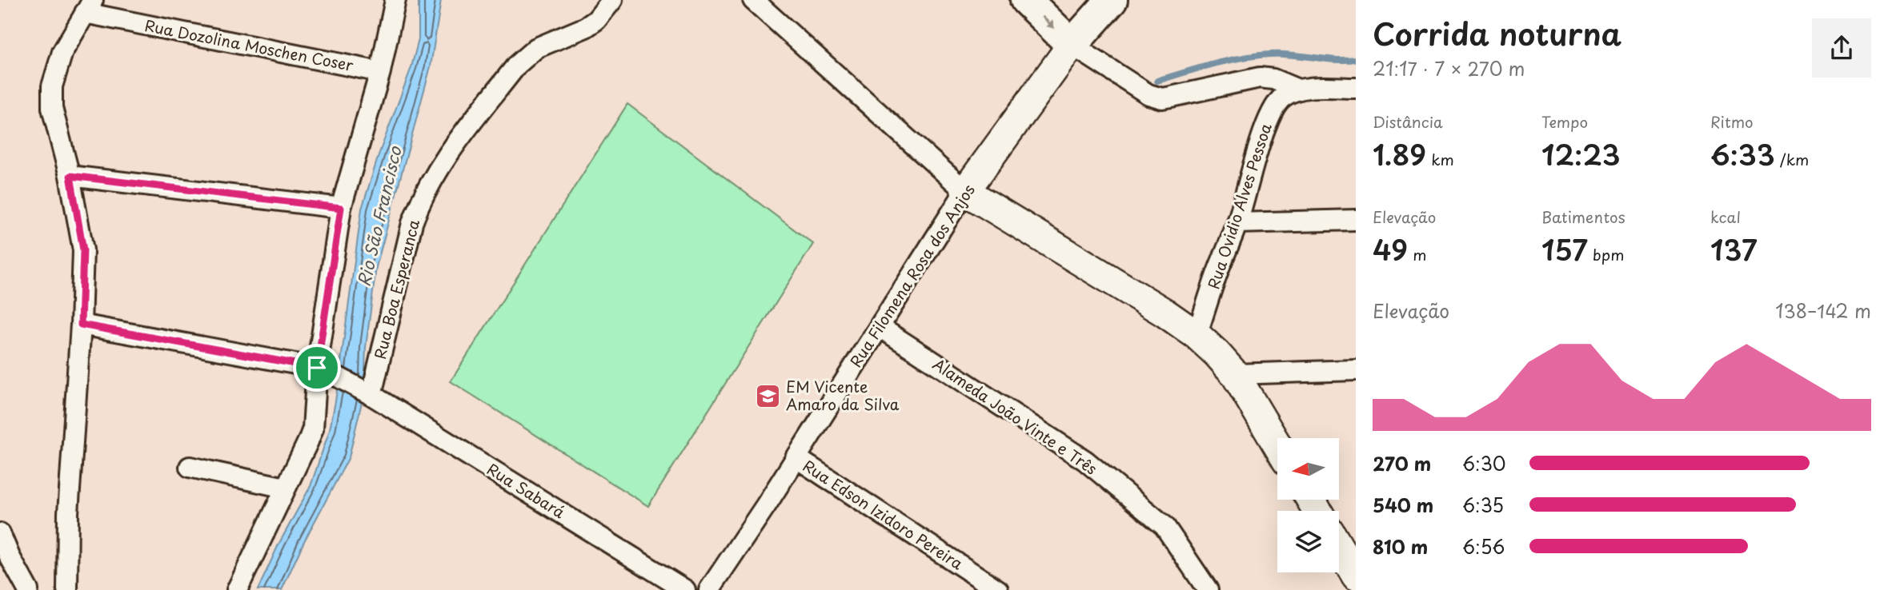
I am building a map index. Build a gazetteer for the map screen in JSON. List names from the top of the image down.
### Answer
{
  "streets": {
    "main road": ["Rua Filomena Rosa dos Anjos"],
    "street": [
      "Rua Dozolina Moschen Coser",
      "Rua Ovidio Alves Pessoa",
      "Rua Boa Esperanca",
      "Alameda João Vinte e Três",
      "Rua Sabará",
      "Rua Edson Izidoro Pereira"
    ]
  },
  "crossings": [
    ["Rua Filomena Rosa dos Anjos", "Alameda João Vinte e Três"],
    ["Rua Filomena Rosa dos Anjos", "Rua Edson Izidoro Pereira"],
    ["Rua Boa Esperanca", "Rua Sabará"]
  ],
  "water": ["Rio São Francisco"],
  "places": {
    "school or university": ["EM Vicente Amaro da Silva"]
  },
  "north": "left",
  "page": {
    "heading": ["Corrida noturna", "21:17 · 7 × 270 m"],
    "stats": [
      ["Distância", "1.89 km"],
      ["Tempo", "12:23"],
      ["Ritmo", "6:33 /km"],
      ["Elevação", "49 m"],
      ["Batimentos", "157 bpm"],
      ["kcal", "137"]
    ],
    "chart": ["Elevação", "138–142 m"],
    "list": [
      {
        "name": "270 m",
        "note": "6:30"
      },
      {
        "name": "540 m",
        "note": "6:35"
      },
      {
        "name": "810 m",
        "note": "6:56"
      }
    ]
  }
}
